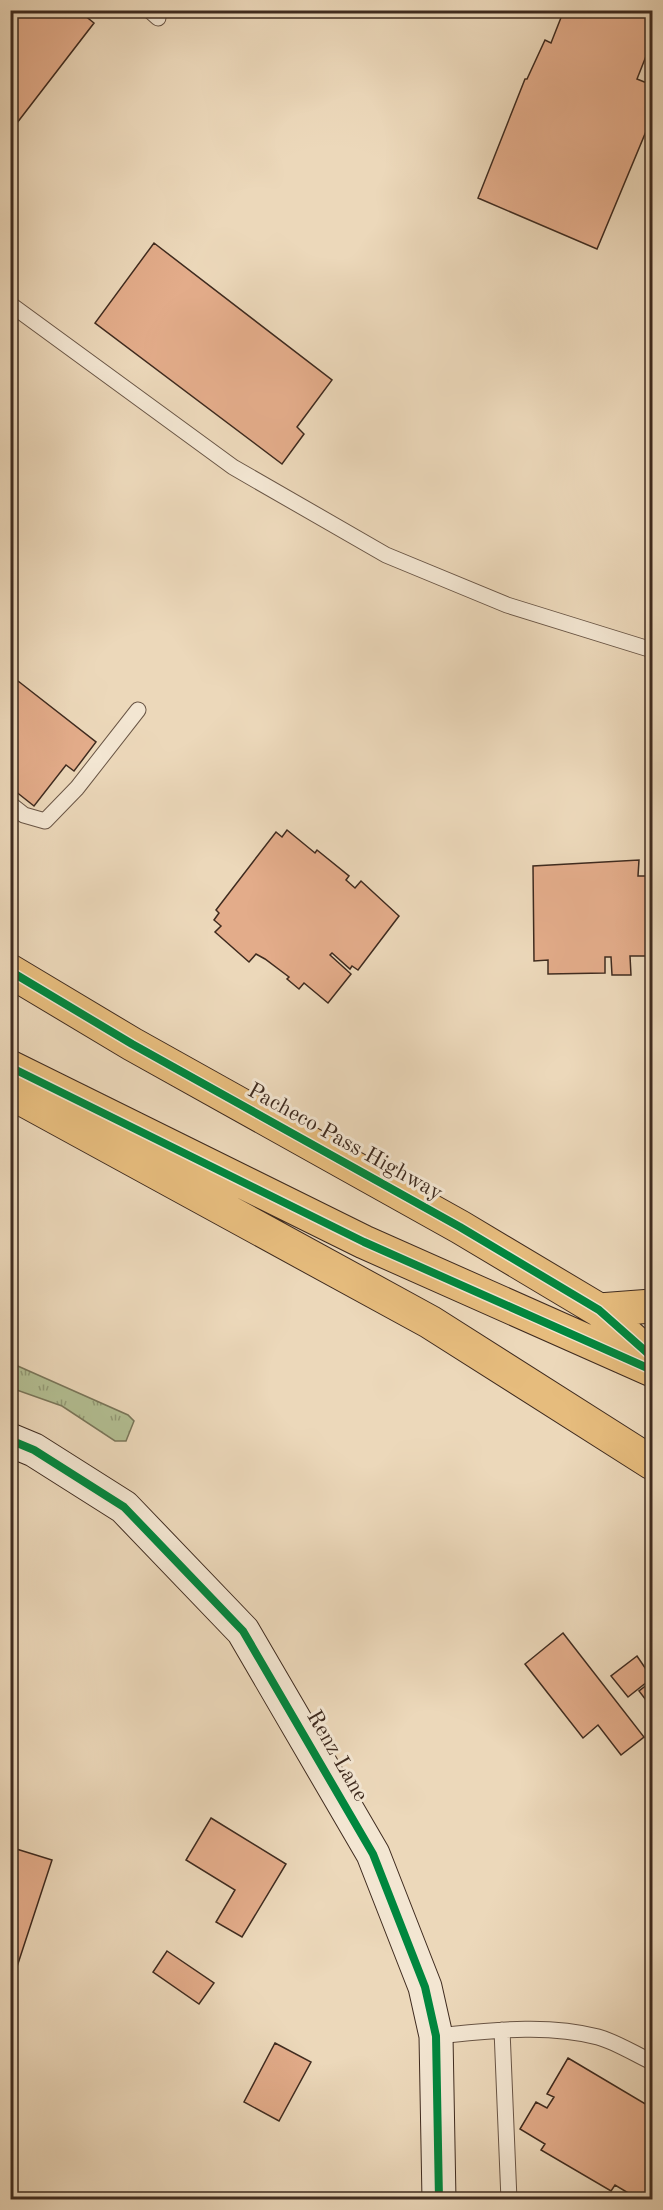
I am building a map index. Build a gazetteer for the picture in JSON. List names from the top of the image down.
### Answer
{
  "streets": {
    "highway": ["Pacheco Pass Highway"],
    "street": ["Renz Lane"]
  }
}
